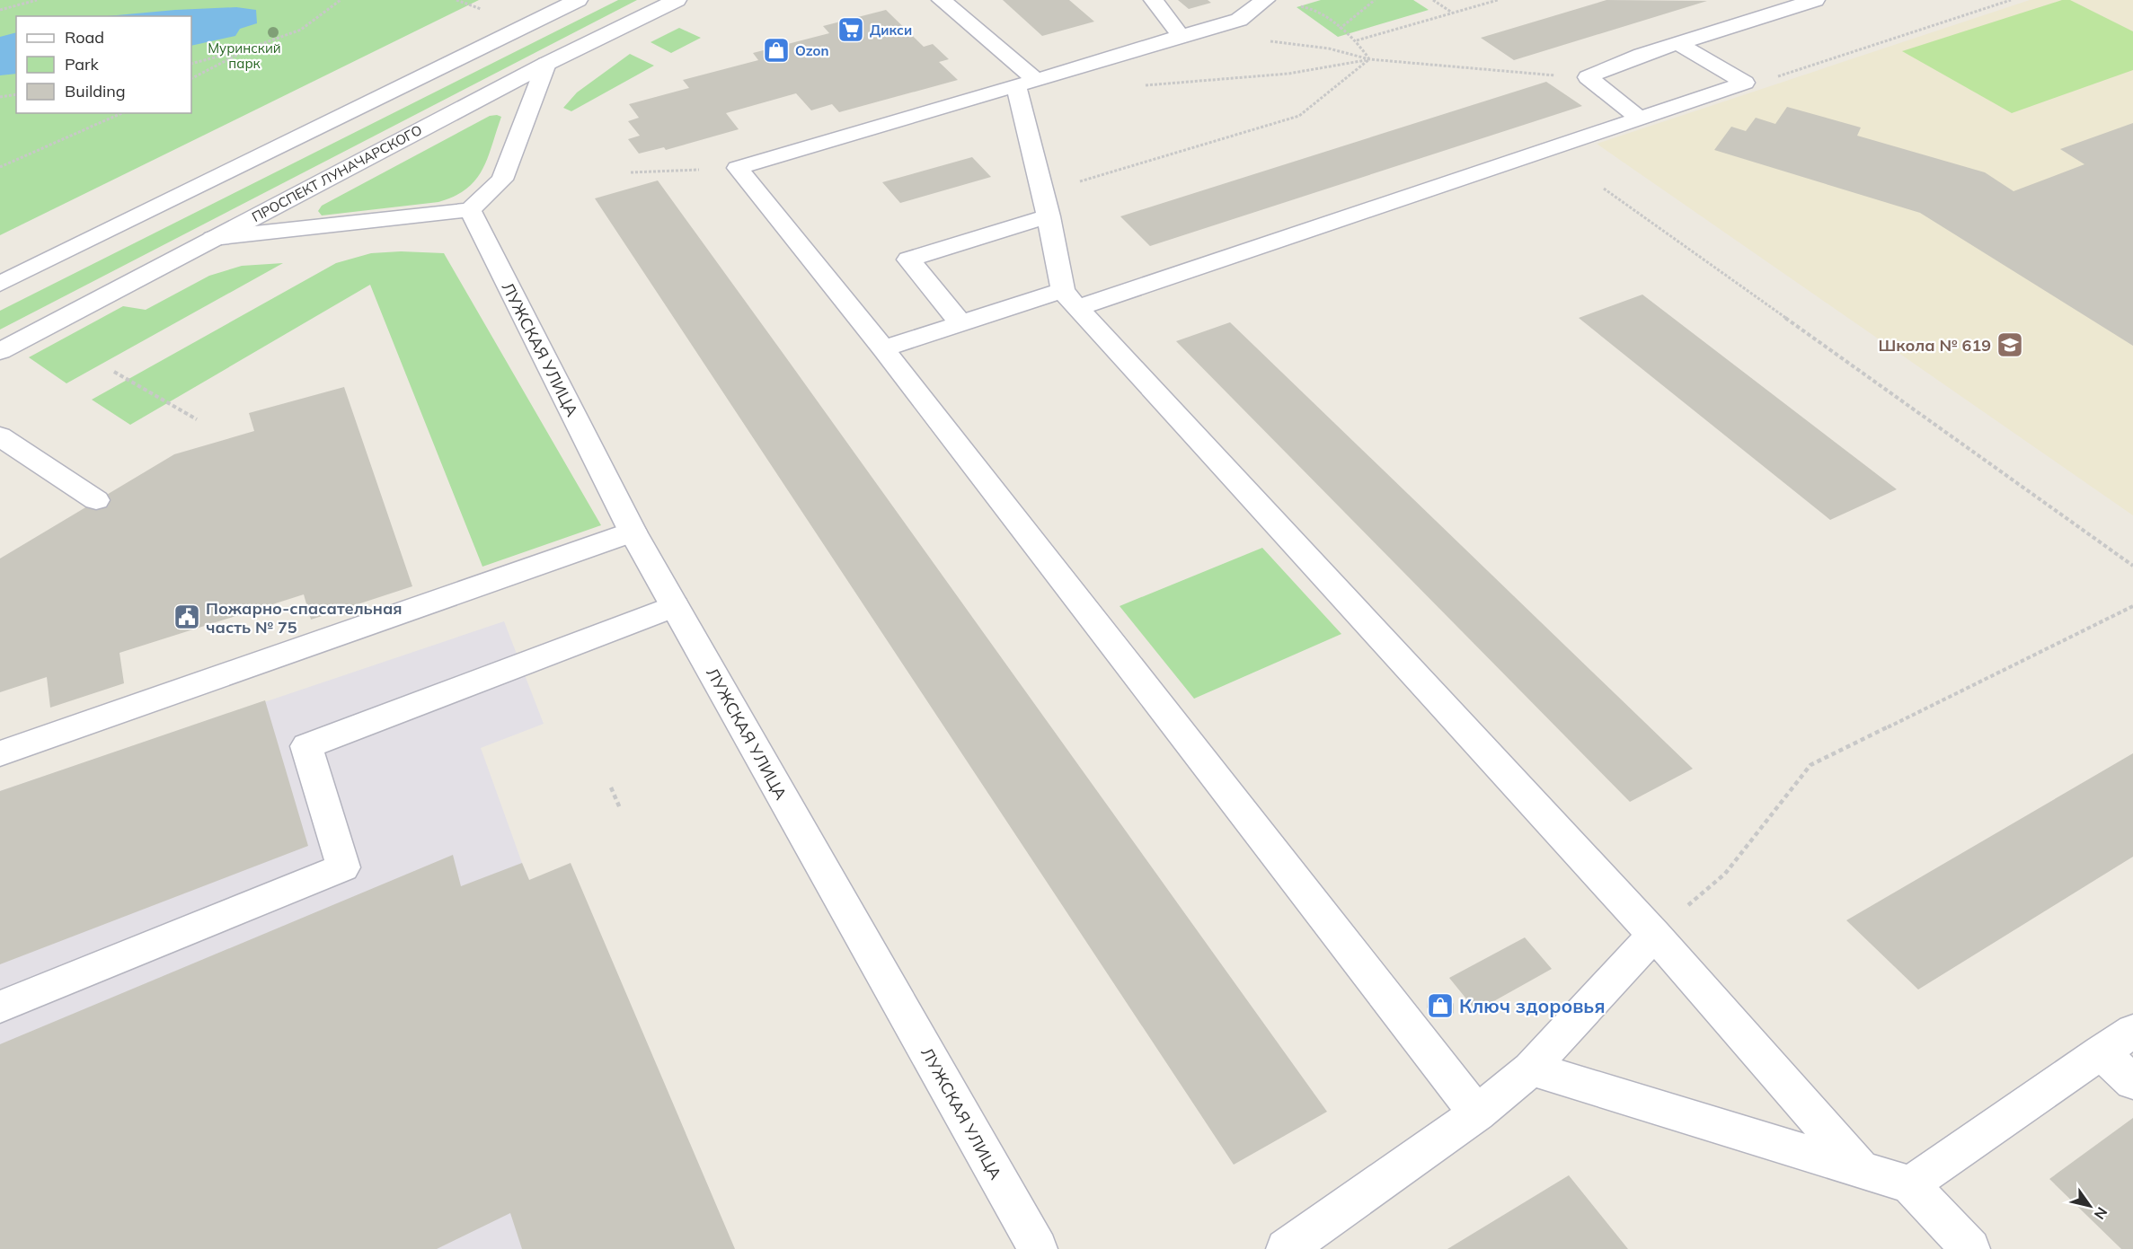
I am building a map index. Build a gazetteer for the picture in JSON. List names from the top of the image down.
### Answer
{
  "streets": {
    "street": ["ПРОСПЕКТ ЛУНАЧАРСКОГО", "ЛУЖСКАЯ УЛИЦА"]
  },
  "parks": ["Муринский парк"],
  "places": {
    "supermarket": ["Дикси"],
    "shop": ["Ozon", "Ключ здоровья"],
    "school or university": ["Школа № 619"],
    "public building": ["Пожарно-спасательная часть № 75"]
  },
  "legend": ["Road", "Park", "Building"],
  "north": "bottom right"
}
